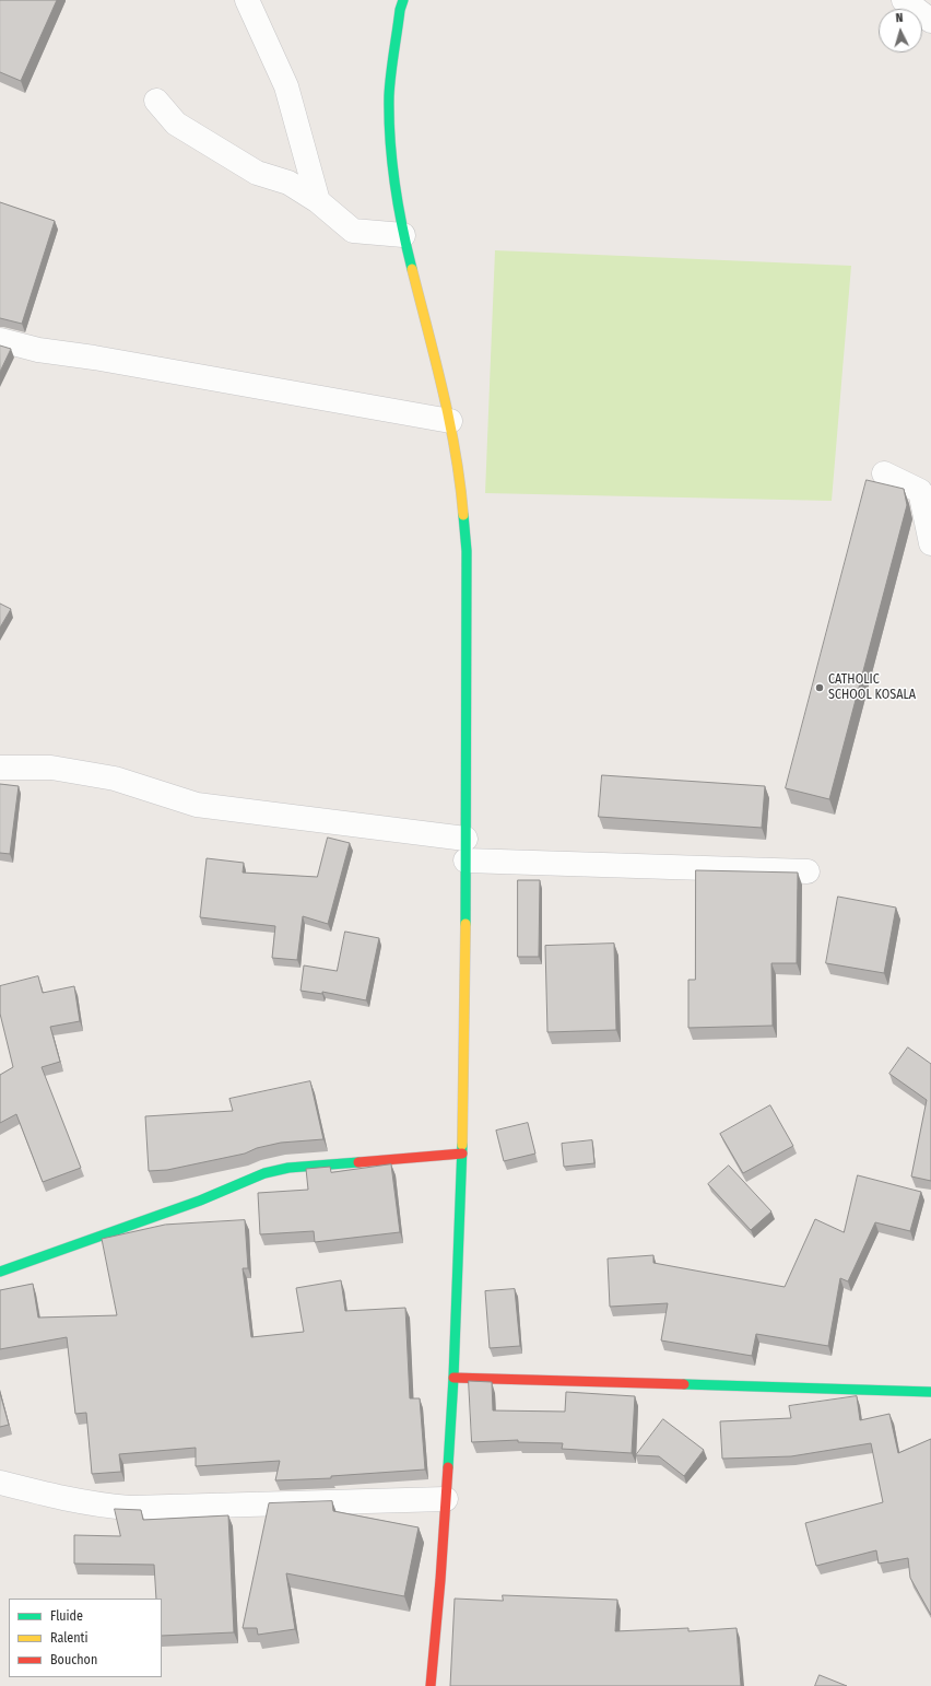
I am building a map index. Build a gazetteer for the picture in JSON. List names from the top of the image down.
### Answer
{
  "places": ["CATHOLIC SCHOOL KOSALA"],
  "legend": ["Fluide", "Ralenti", "Bouchon"],
  "north": "top"
}
